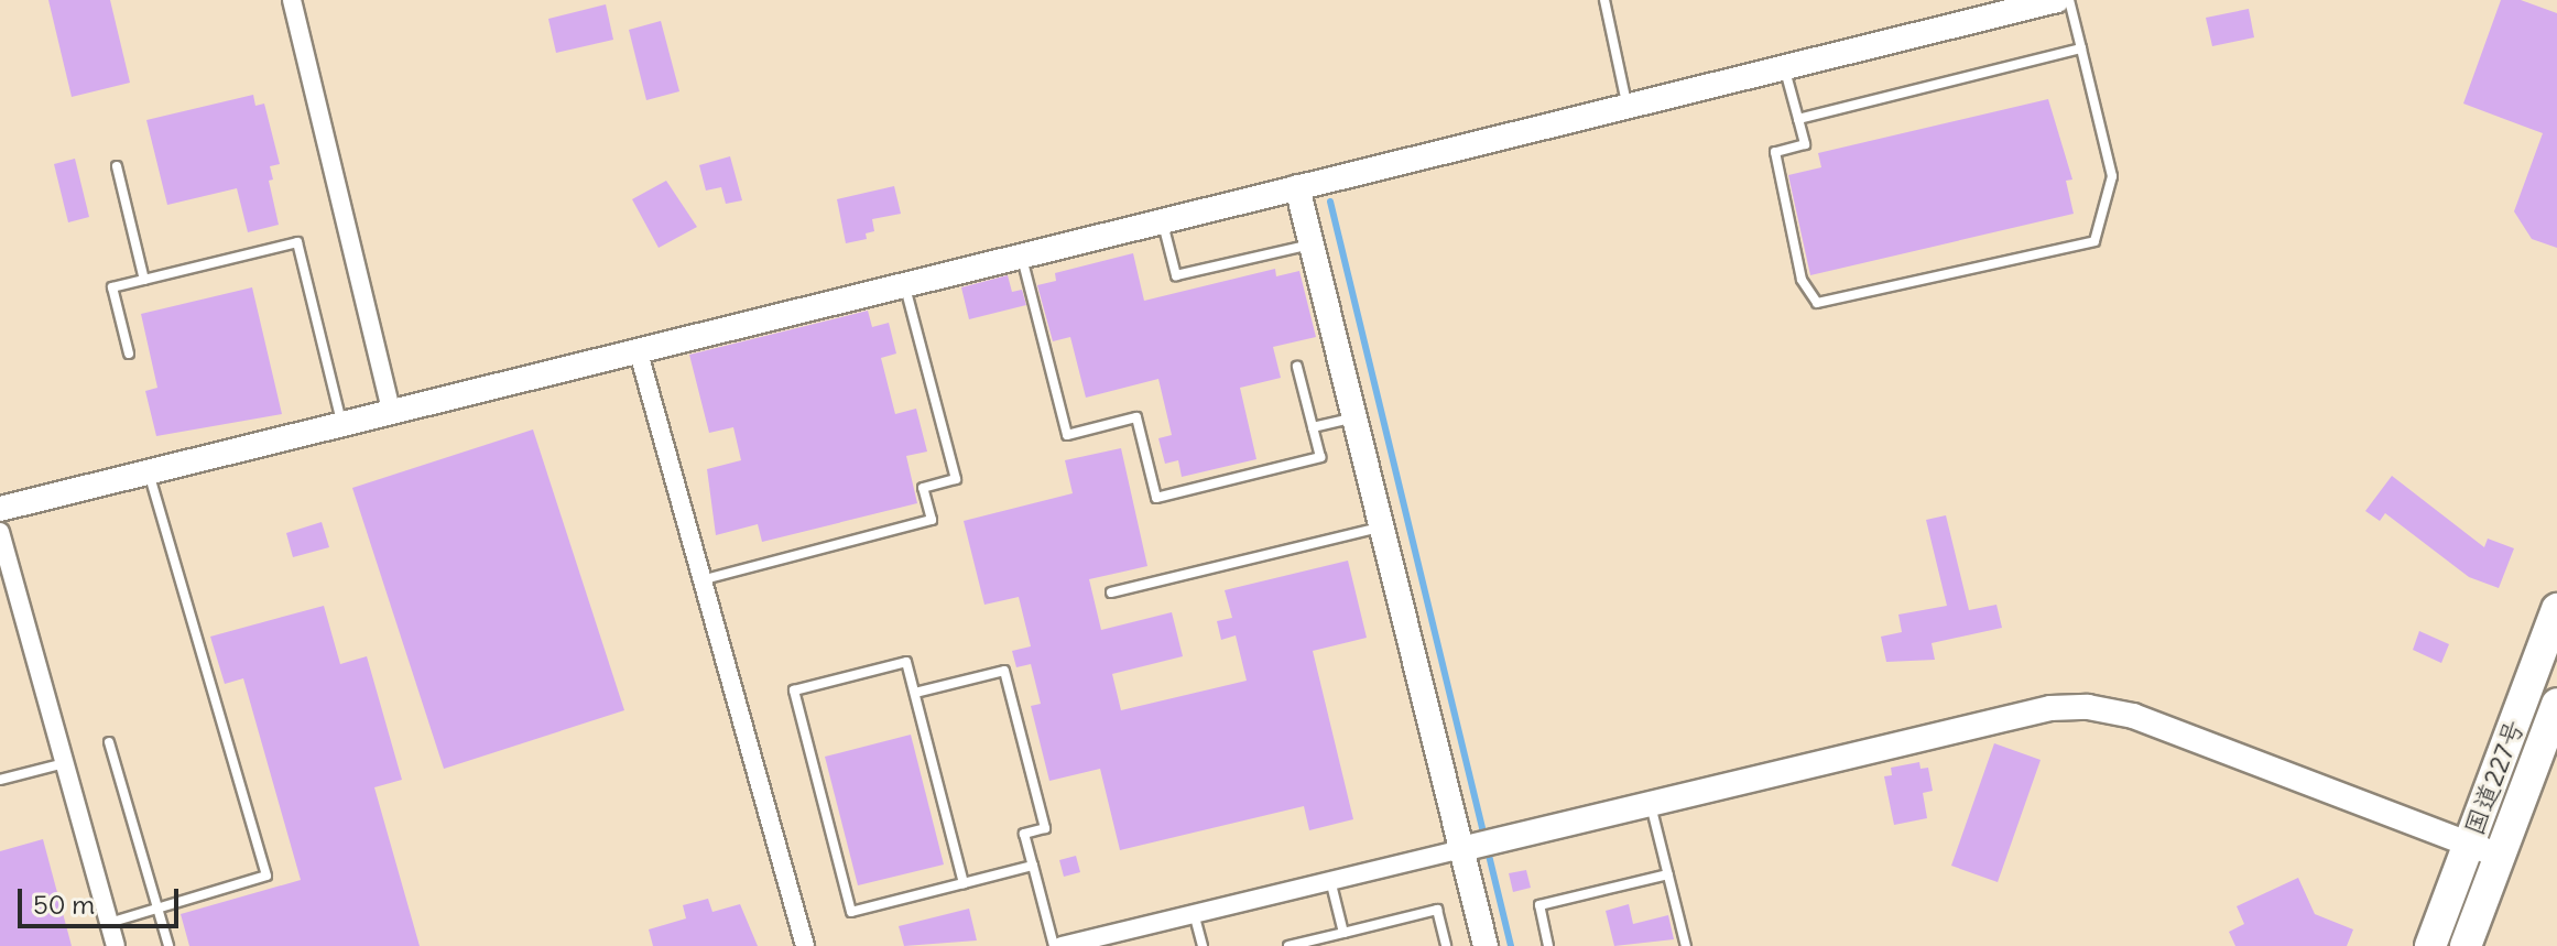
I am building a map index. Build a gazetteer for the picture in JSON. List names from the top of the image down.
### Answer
{
  "streets": {
    "highway": ["国道227号"]
  },
  "scale_bar": "50 m"
}
